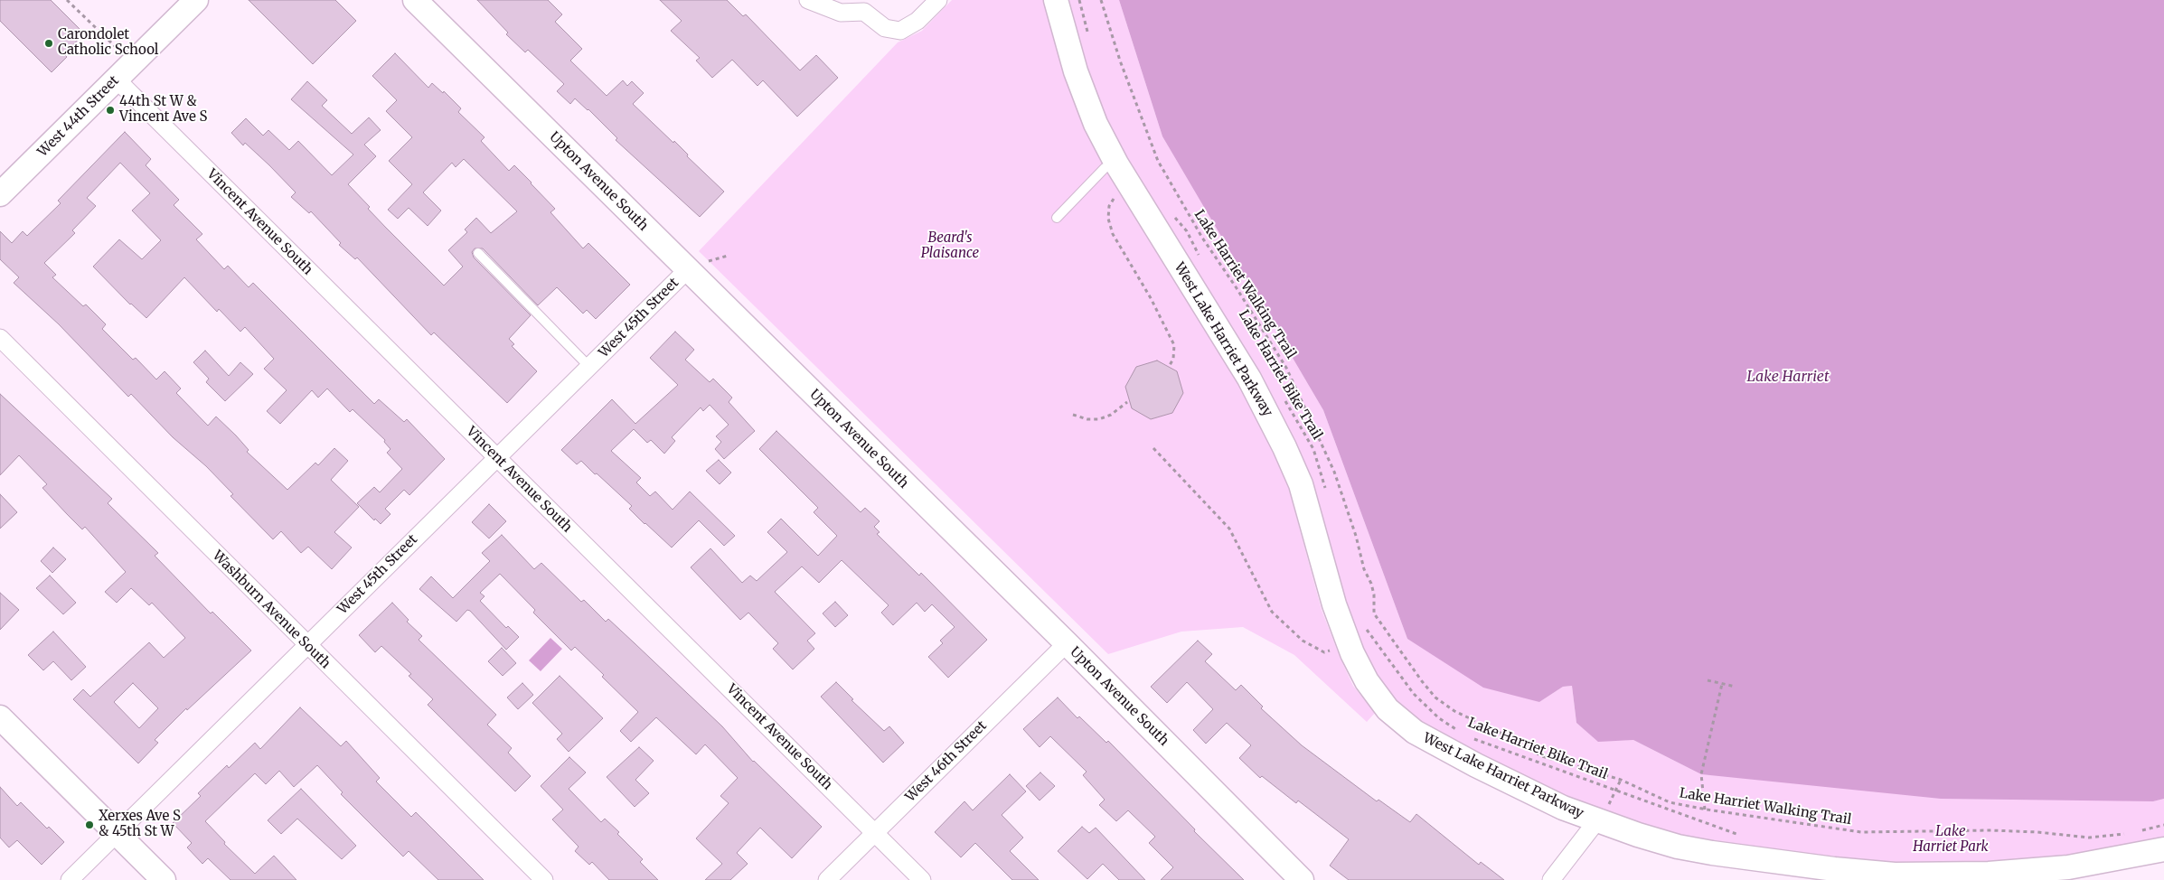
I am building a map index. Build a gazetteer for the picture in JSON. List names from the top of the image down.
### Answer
{
  "streets": {
    "street": [
      "West 44th Street",
      "Upton Avenue South",
      "Vincent Avenue South",
      "West 45th Street",
      "West Lake Harriet Parkway",
      "Washburn Avenue South",
      "West 46th Street"
    ],
    "path": ["Lake Harriet Walking Trail", "Lake Harriet Bike Trail"]
  },
  "crossings": [
    ["West 44th Street", "Vincent Avenue South"],
    ["Upton Avenue South", "West 45th Street"],
    ["Upton Avenue South", "West 46th Street"],
    ["Vincent Avenue South", "West 45th Street"],
    ["Vincent Avenue South", "West 46th Street"],
    ["West 45th Street", "Washburn Avenue South"]
  ],
  "water": ["Lake Harriet"],
  "parks": ["Beard's Plaisance", "Lake Harriet Park"],
  "places": ["Carondolet Catholic School", "44th St W & Vincent Ave S", "Xerxes Ave S & 45th St W"]
}
